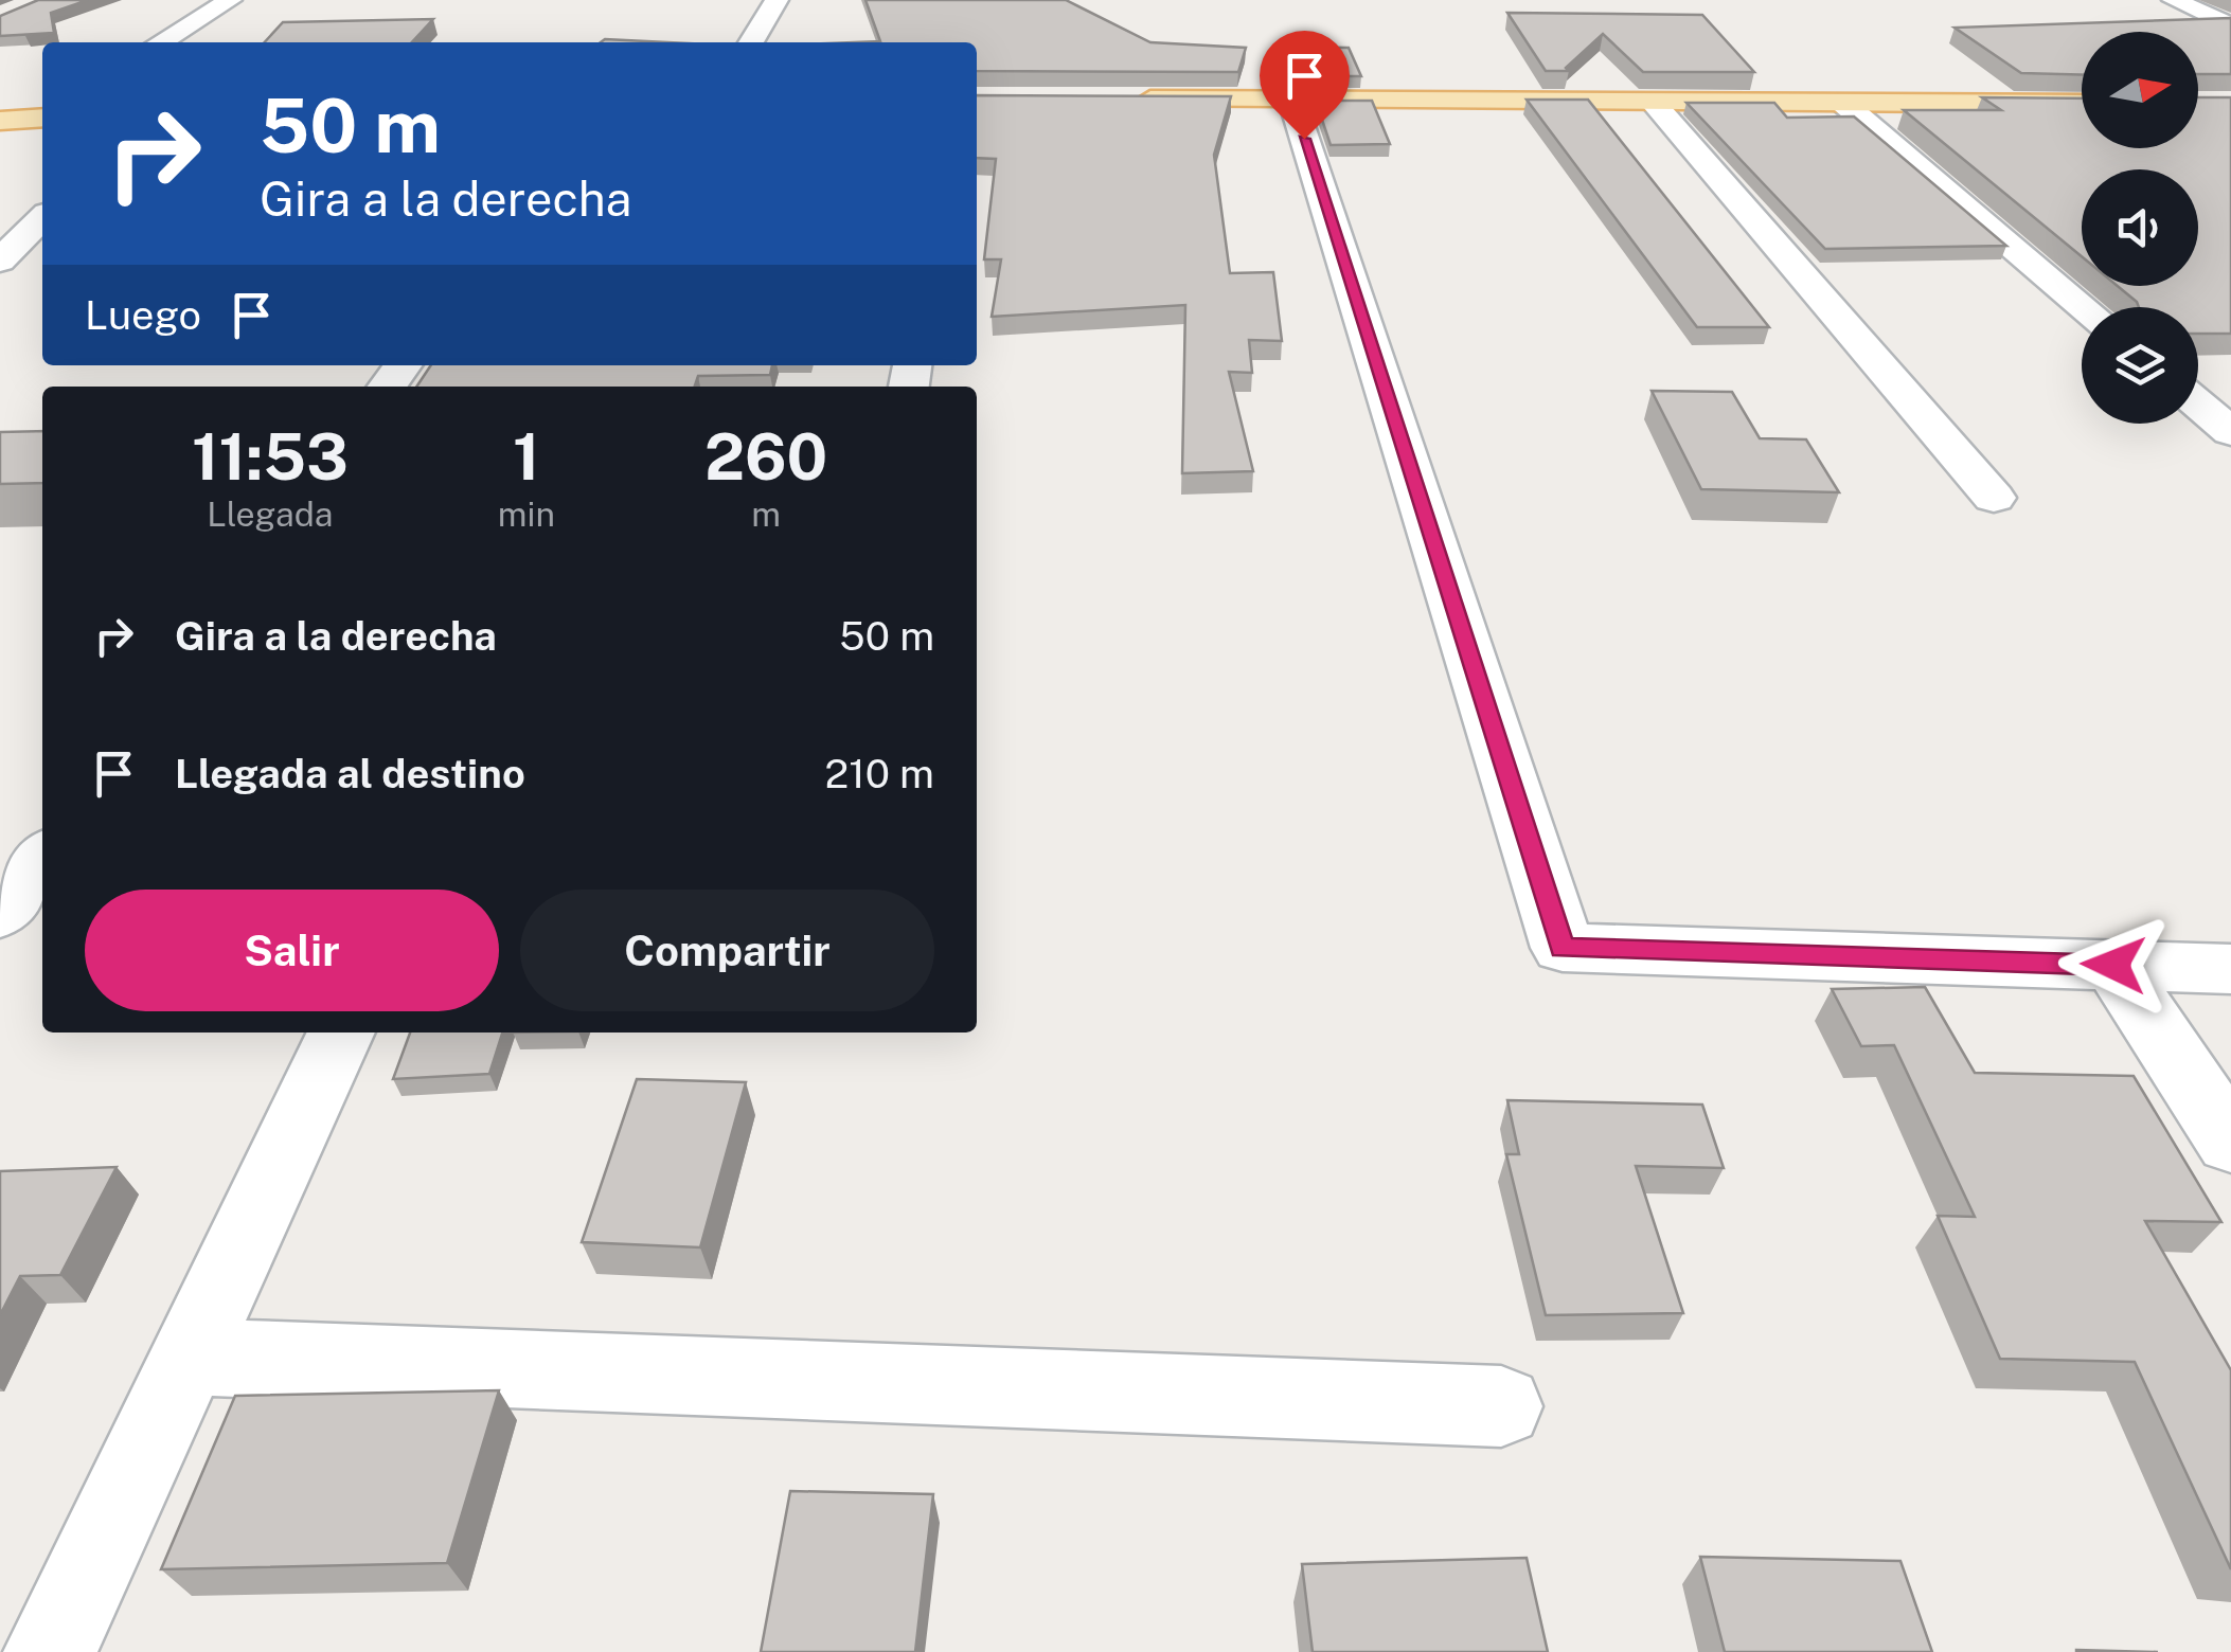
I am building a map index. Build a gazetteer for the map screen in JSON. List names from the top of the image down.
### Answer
{
  "north": "right",
  "page": {
    "turn": ["50 m", "Gira a la derecha"],
    "then": "Luego",
    "eta": [
      "11:53",
      "Llegada",
      "1",
      "min",
      "260",
      "m"
    ],
    "list": [
      {
        "name": "Gira a la derecha",
        "value": "50 m"
      },
      {
        "name": "Llegada al destino",
        "value": "210 m"
      }
    ],
    "buttons": ["Salir", "Compartir"]
  }
}
